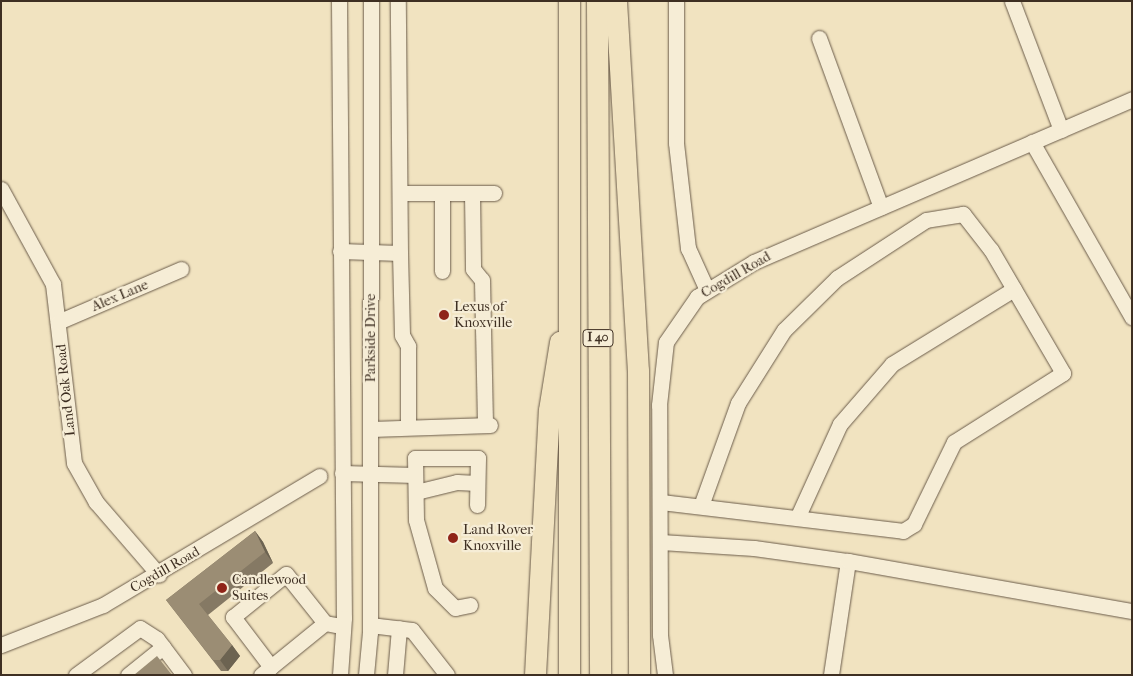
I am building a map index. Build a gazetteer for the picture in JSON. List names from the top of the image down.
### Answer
{
  "streets": {
    "highway": ["I 40"],
    "street": [
      "Cogdill Road",
      "Alex Lane",
      "Parkside Drive",
      "Land Oak Road"
    ]
  },
  "crossings": [
    ["Cogdill Road", "Land Oak Road"],
    ["Alex Lane", "Land Oak Road"]
  ],
  "places": ["Lexus of Knoxville", "Land Rover Knoxville", "Candlewood Suites"]
}
